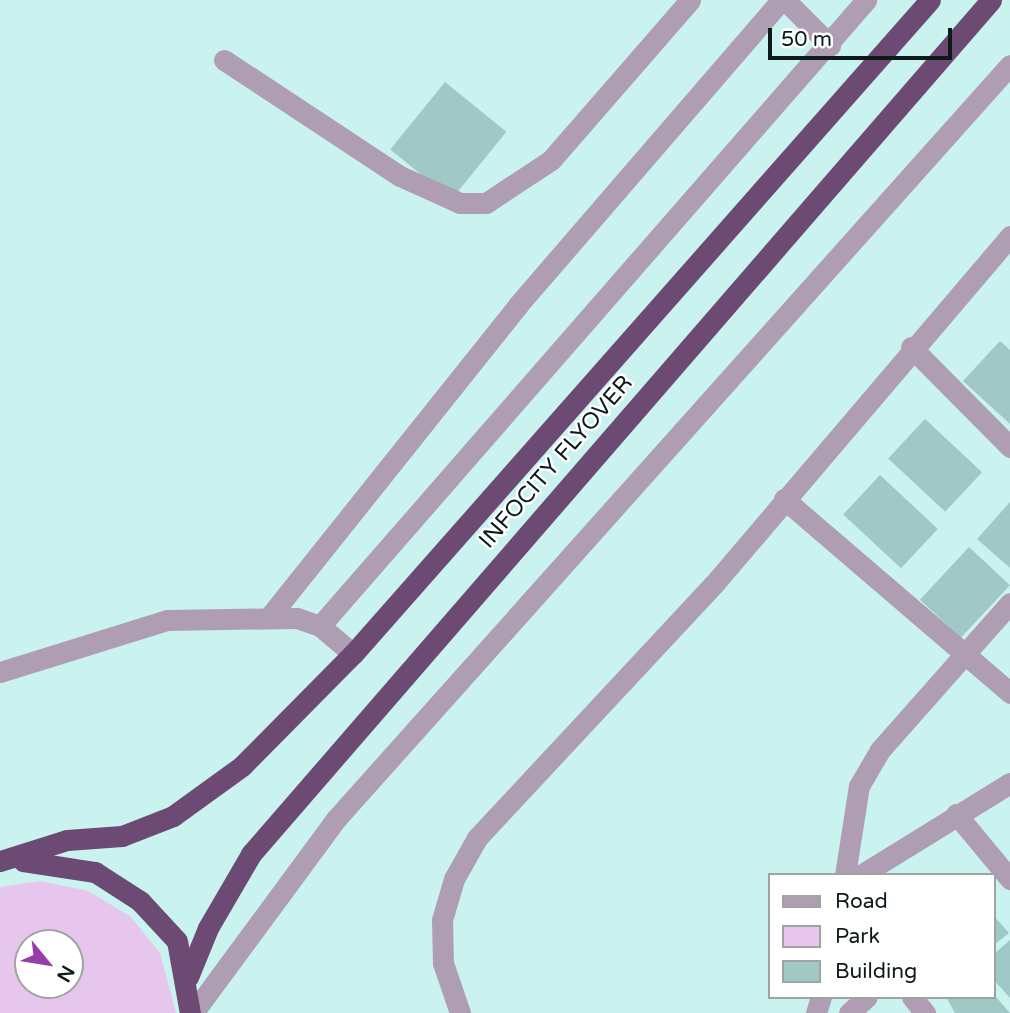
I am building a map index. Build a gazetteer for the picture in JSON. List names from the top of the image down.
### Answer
{
  "streets": {
    "highway": ["INFOCITY FLYOVER"]
  },
  "legend": ["Road", "Park", "Building"],
  "scale_bar": "50 m",
  "north": "bottom right"
}
